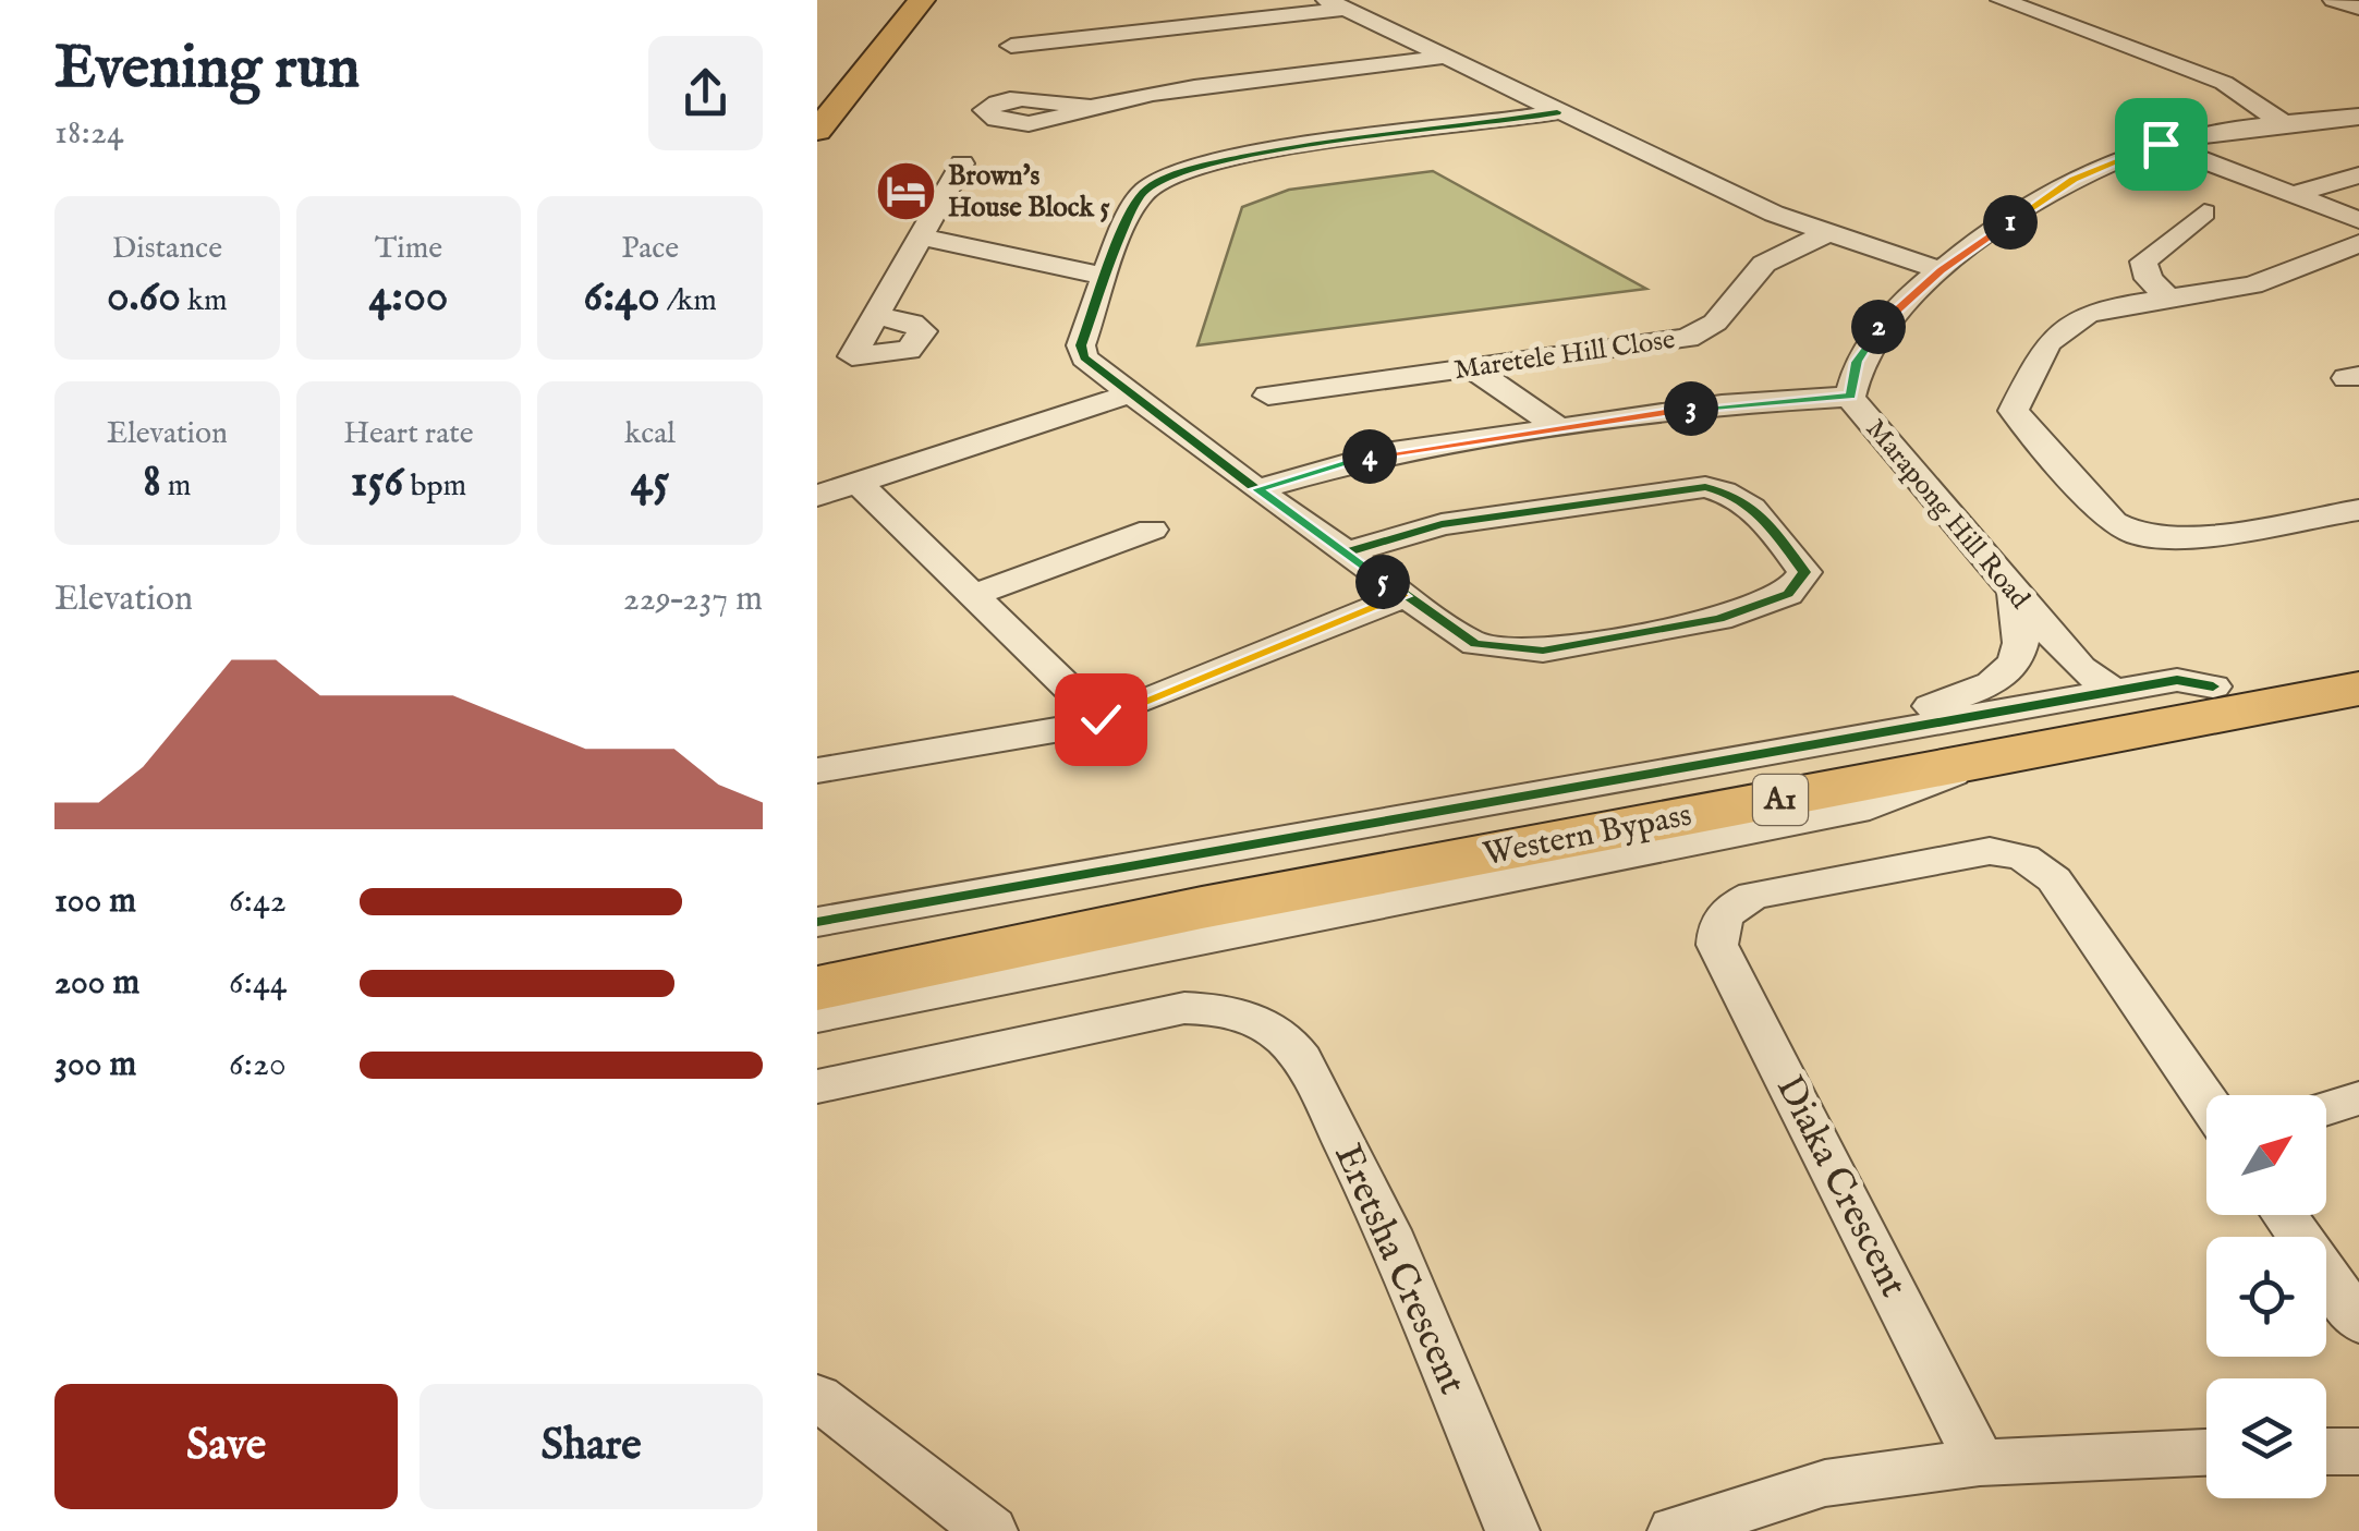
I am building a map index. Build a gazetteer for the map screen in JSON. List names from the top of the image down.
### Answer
{
  "streets": {
    "highway": ["A1", "Western Bypass"],
    "street": [
      "Maretele Hill Close",
      "Marapong Hill Road",
      "Diaka Crescent",
      "Eretsha Crescent"
    ]
  },
  "places": {
    "hotel": ["Brown's House Block 5"]
  },
  "north": "top right",
  "page": {
    "heading": ["Evening run", "18:24"],
    "stats": [
      ["Distance", "0.60 km"],
      ["Time", "4:00"],
      ["Pace", "6:40 /km"],
      ["Elevation", "8 m"],
      ["Heart rate", "156 bpm"],
      ["kcal", "45"]
    ],
    "pins": [
      "1",
      "2",
      "3",
      "4",
      "5"
    ],
    "chart": ["Elevation", "229–237 m"],
    "list": [
      {
        "name": "100 m",
        "note": "6:42"
      },
      {
        "name": "200 m",
        "note": "6:44"
      },
      {
        "name": "300 m",
        "note": "6:20"
      }
    ],
    "buttons": ["Save", "Share"]
  }
}
